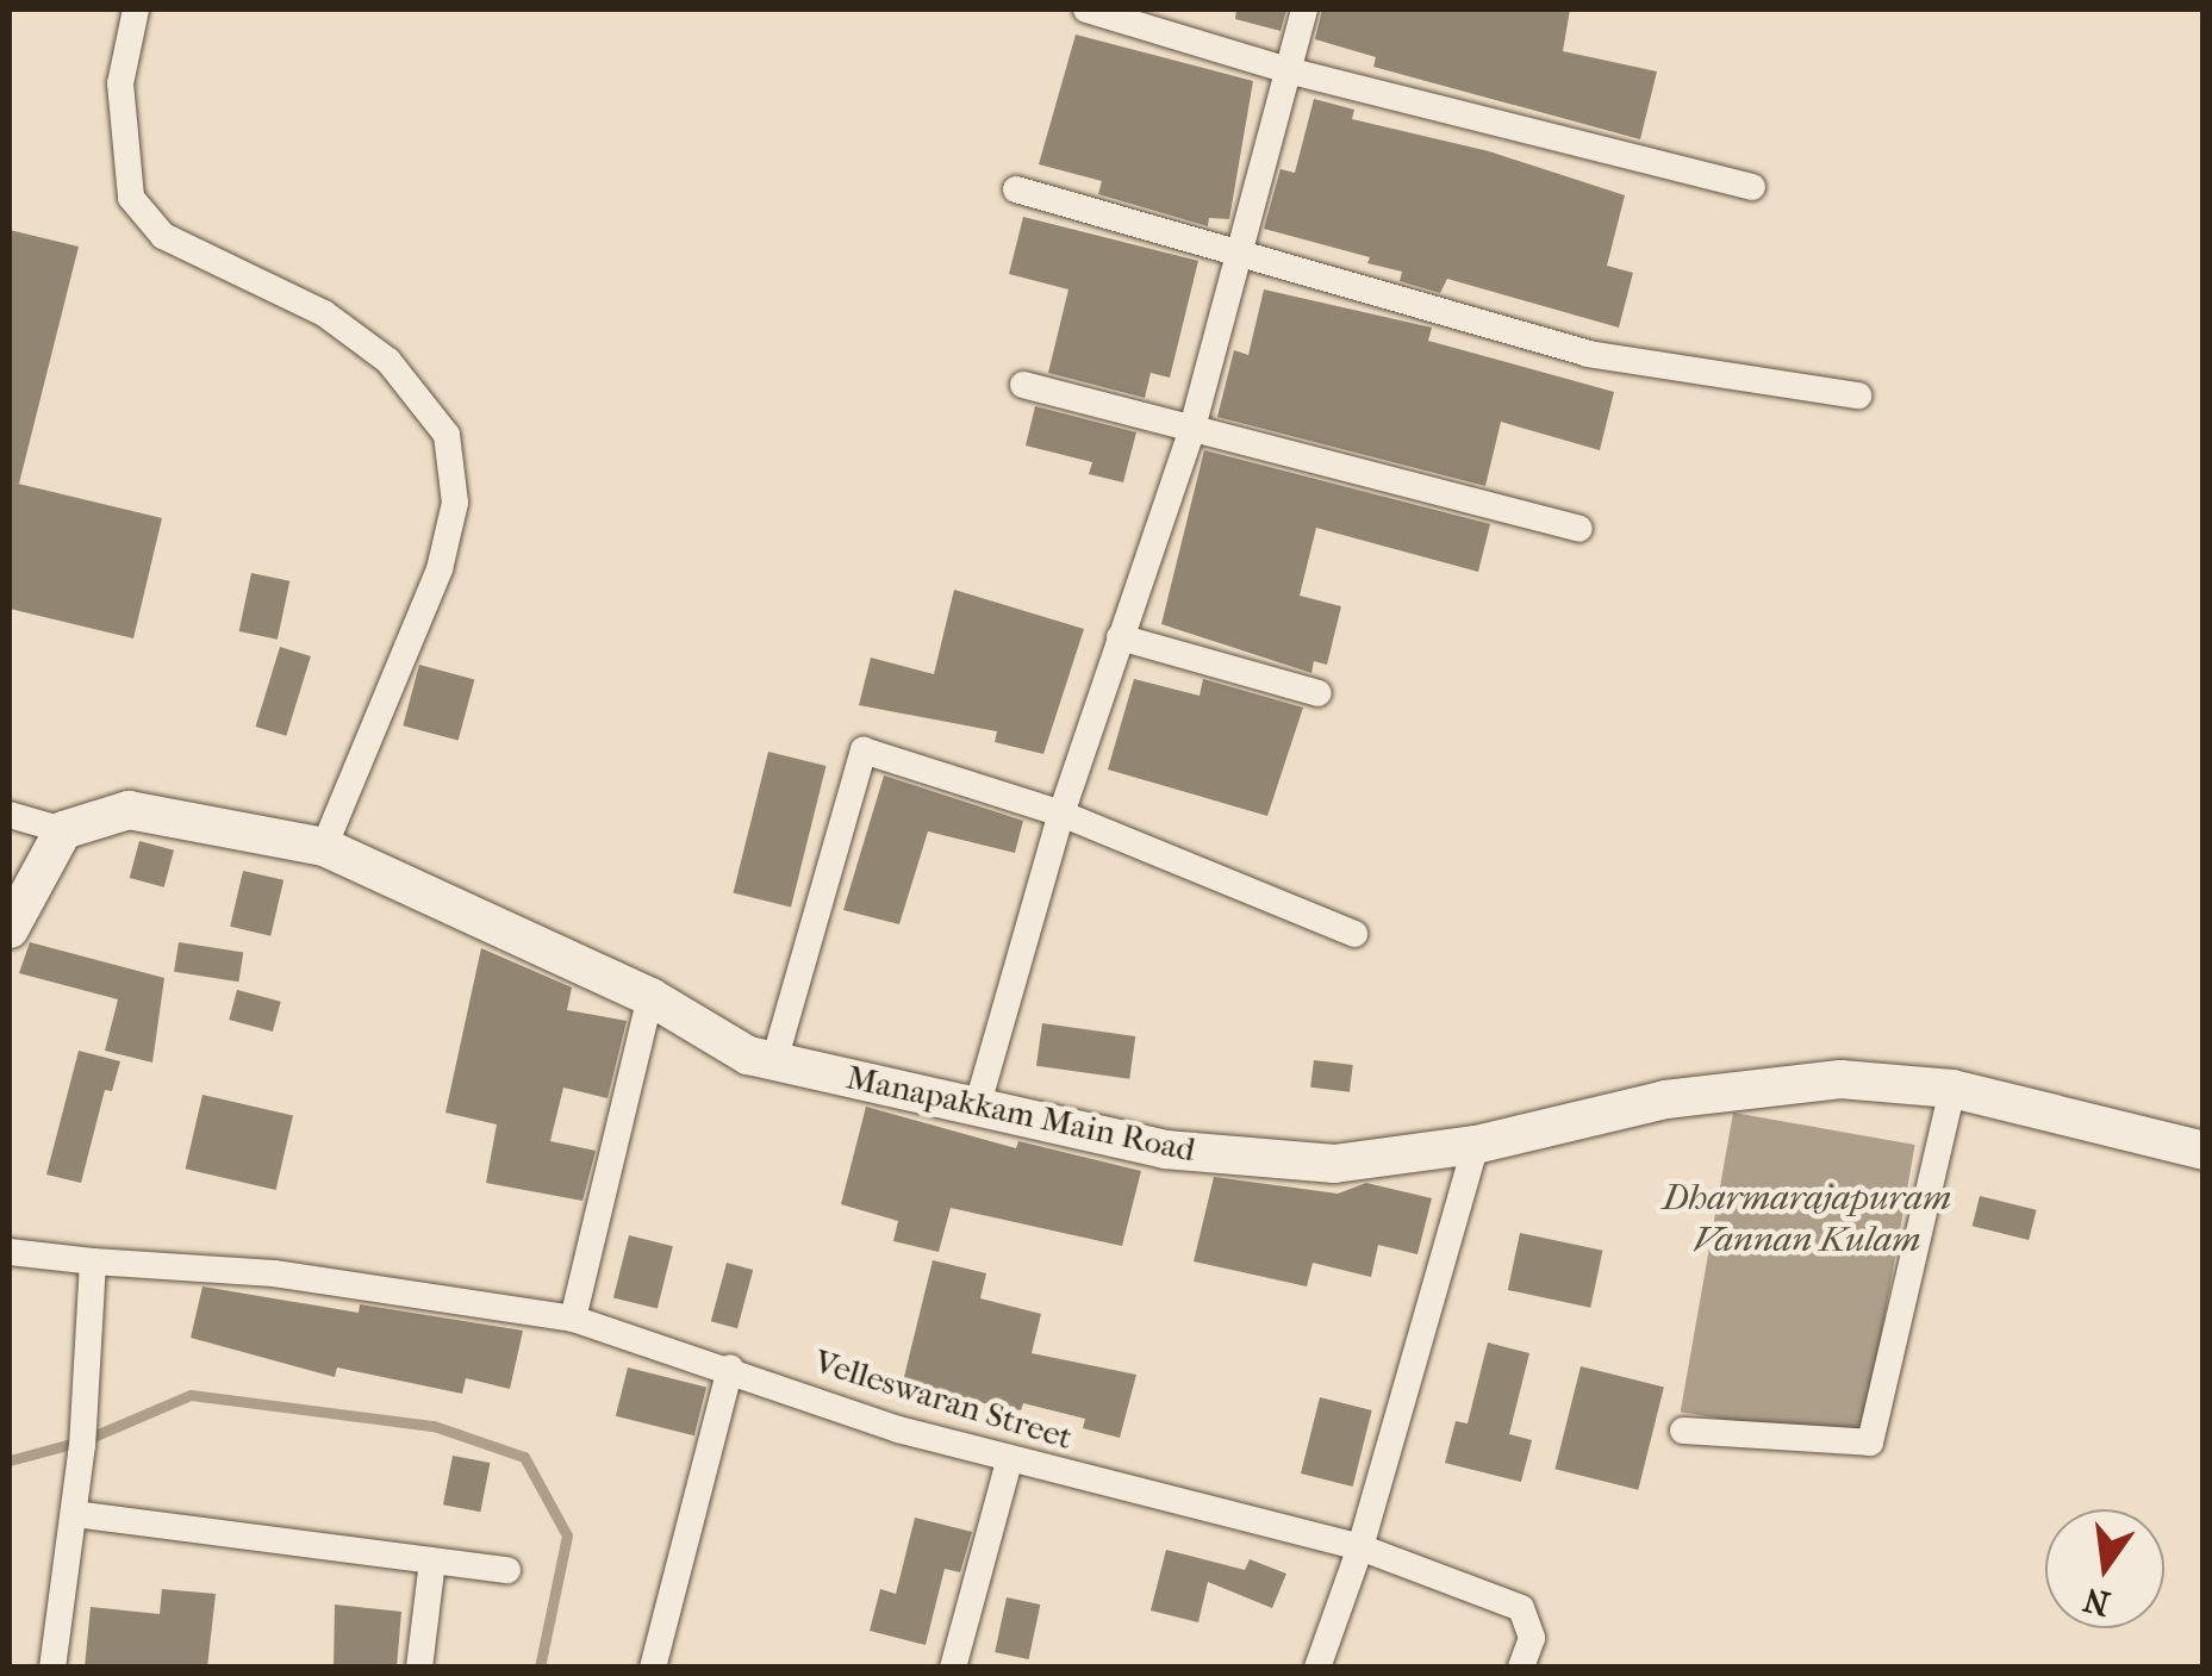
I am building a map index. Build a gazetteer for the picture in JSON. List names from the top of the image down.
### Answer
{
  "streets": {
    "main road": ["Manapakkam Main Road"],
    "street": ["Velleswaran Street"]
  },
  "water": ["Dharmarajapuram Vannan Kulam"],
  "north": "bottom"
}
